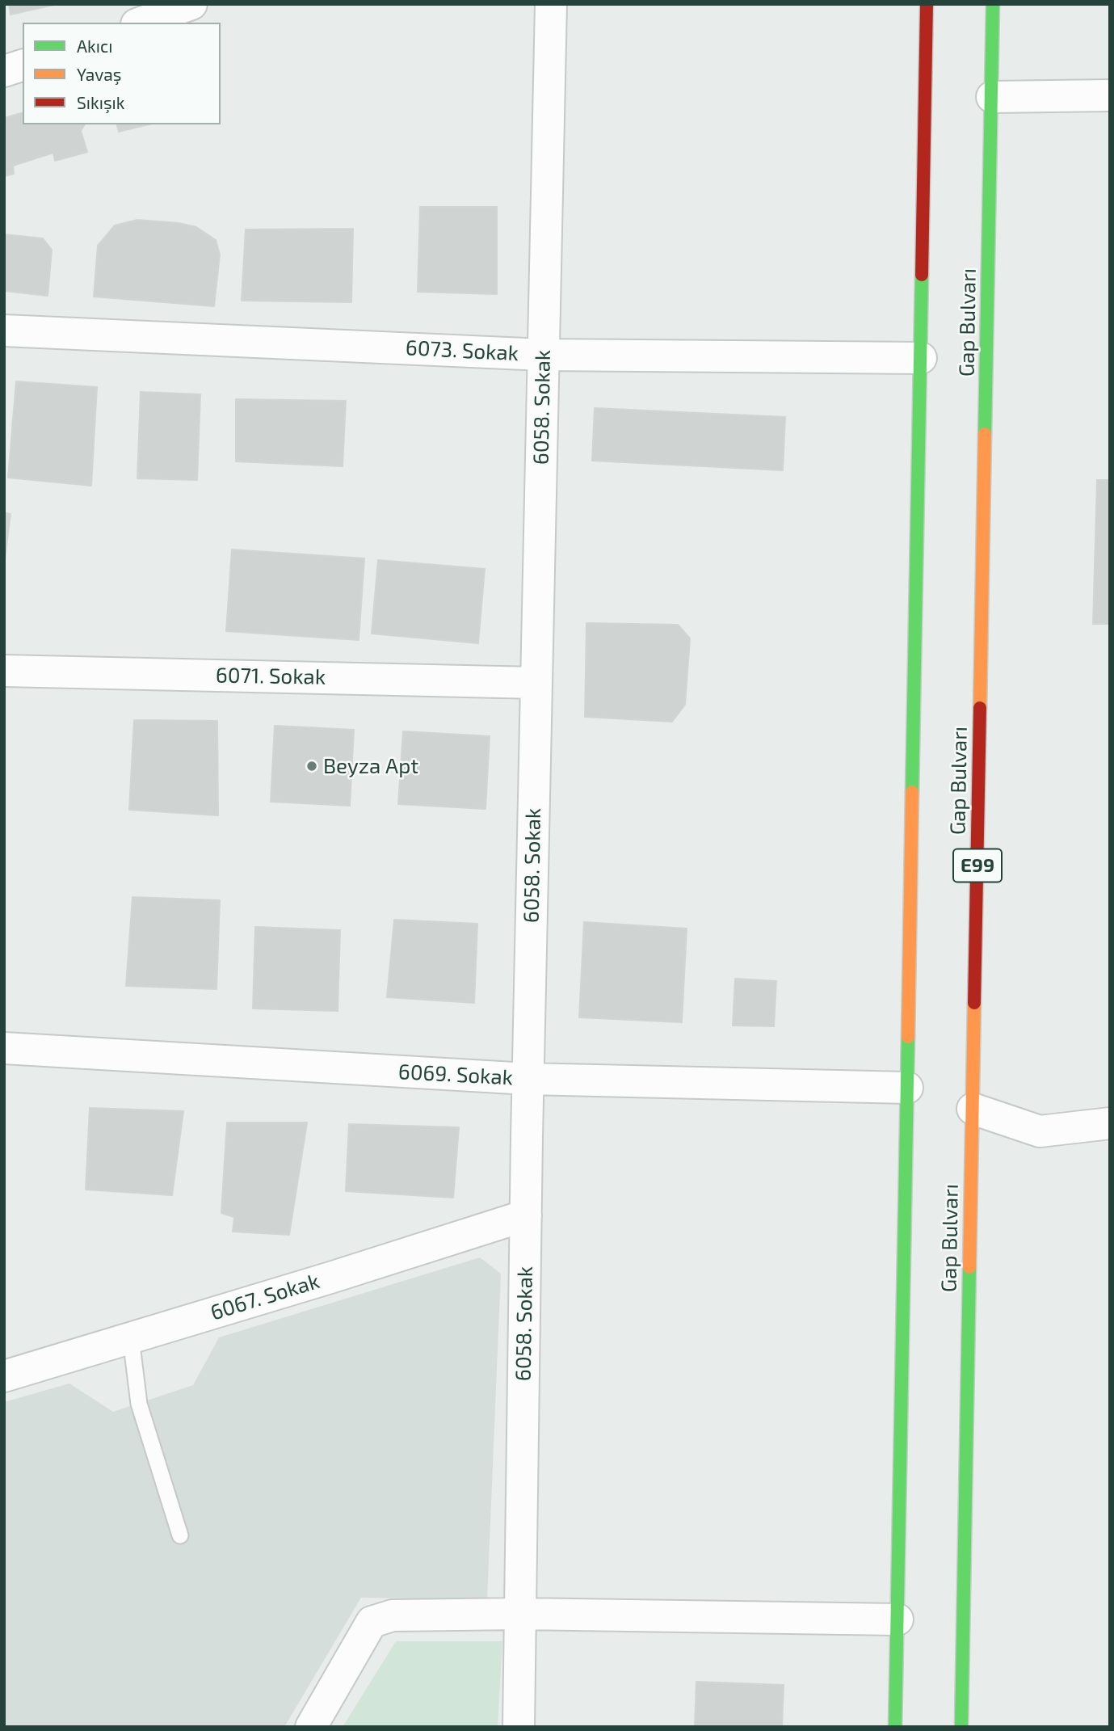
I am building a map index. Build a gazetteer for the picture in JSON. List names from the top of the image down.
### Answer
{
  "streets": {
    "highway": ["Gap Bulvarı", "E99"],
    "street": [
      "6073. Sokak",
      "6058. Sokak",
      "6071. Sokak",
      "6069. Sokak",
      "6067. Sokak"
    ]
  },
  "crossings": [
    ["6073. Sokak", "6058. Sokak"],
    ["6058. Sokak", "6071. Sokak"],
    ["6058. Sokak", "6069. Sokak"],
    ["6058. Sokak", "6067. Sokak"]
  ],
  "places": ["Beyza Apt"],
  "legend": ["Akıcı", "Yavaş", "Sıkışık"]
}
